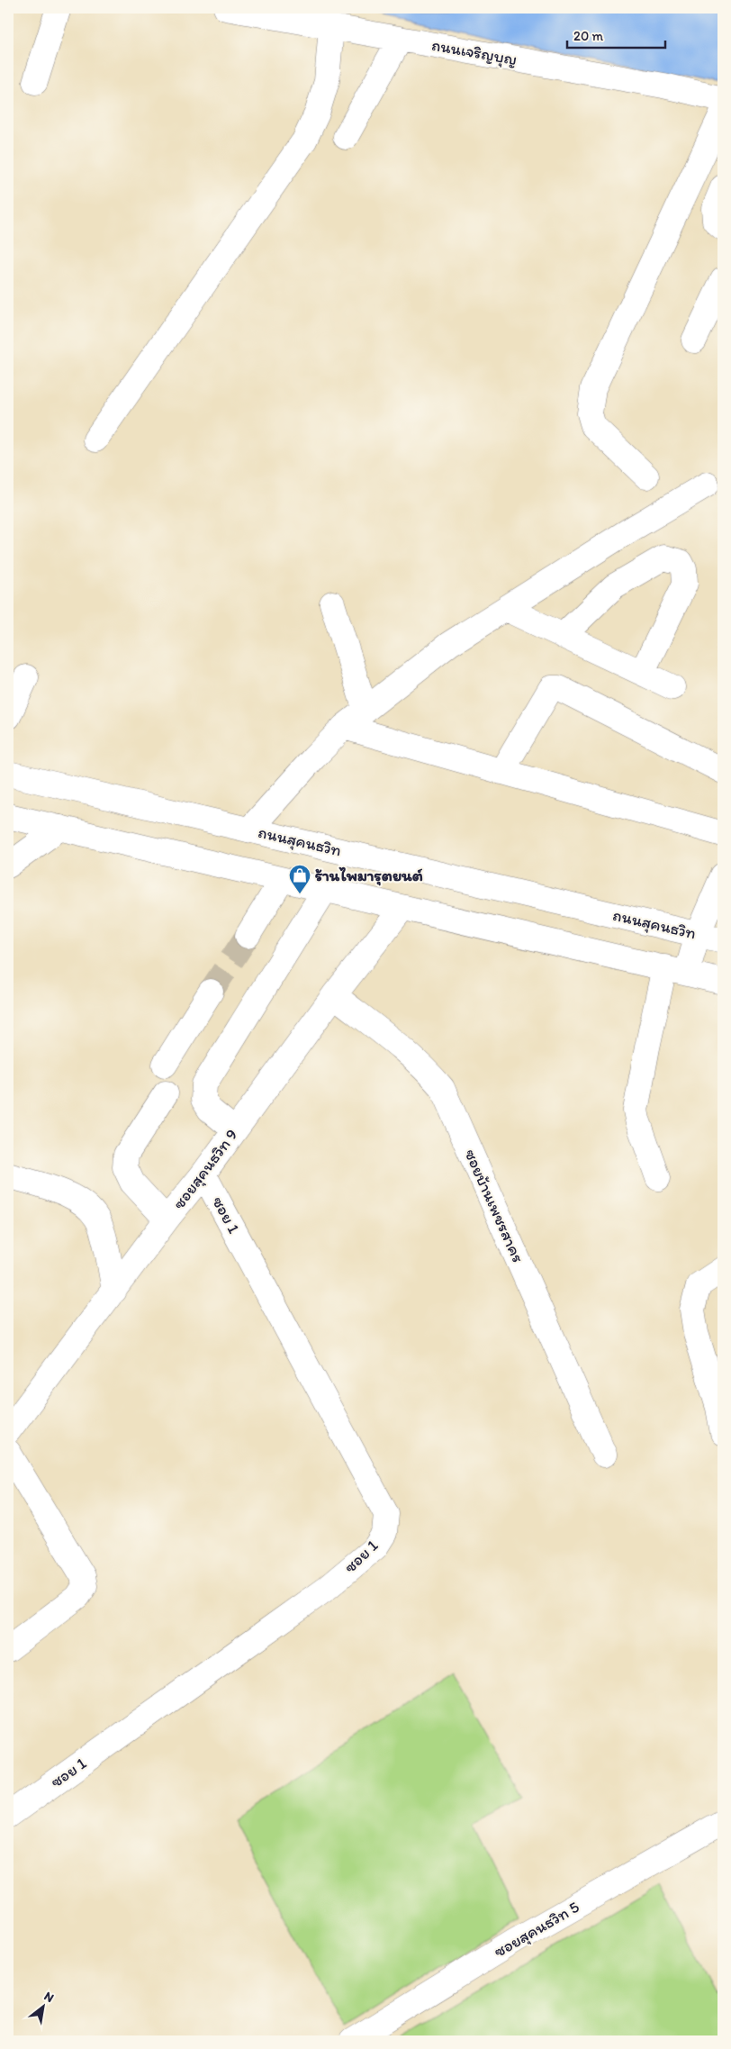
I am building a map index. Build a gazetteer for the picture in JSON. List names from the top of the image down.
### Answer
{
  "streets": {
    "street": [
      "ถนนเจริญบุญ",
      "ถนนสุคนธวิท",
      "ซอยสุคนธวิท 9",
      "ซอยบ้านเพชรสาคร",
      "ซอย 1",
      "ซอยสุคนธวิท 5"
    ]
  },
  "crossings": [
    ["ซอยสุคนธวิท 9", "ซอยบ้านเพชรสาคร"],
    ["ซอยสุคนธวิท 9", "ซอย 1"]
  ],
  "places": {
    "shop": ["ร้านไพมารุตยนต์"]
  },
  "scale_bar": "20 m",
  "north": "top right"
}
